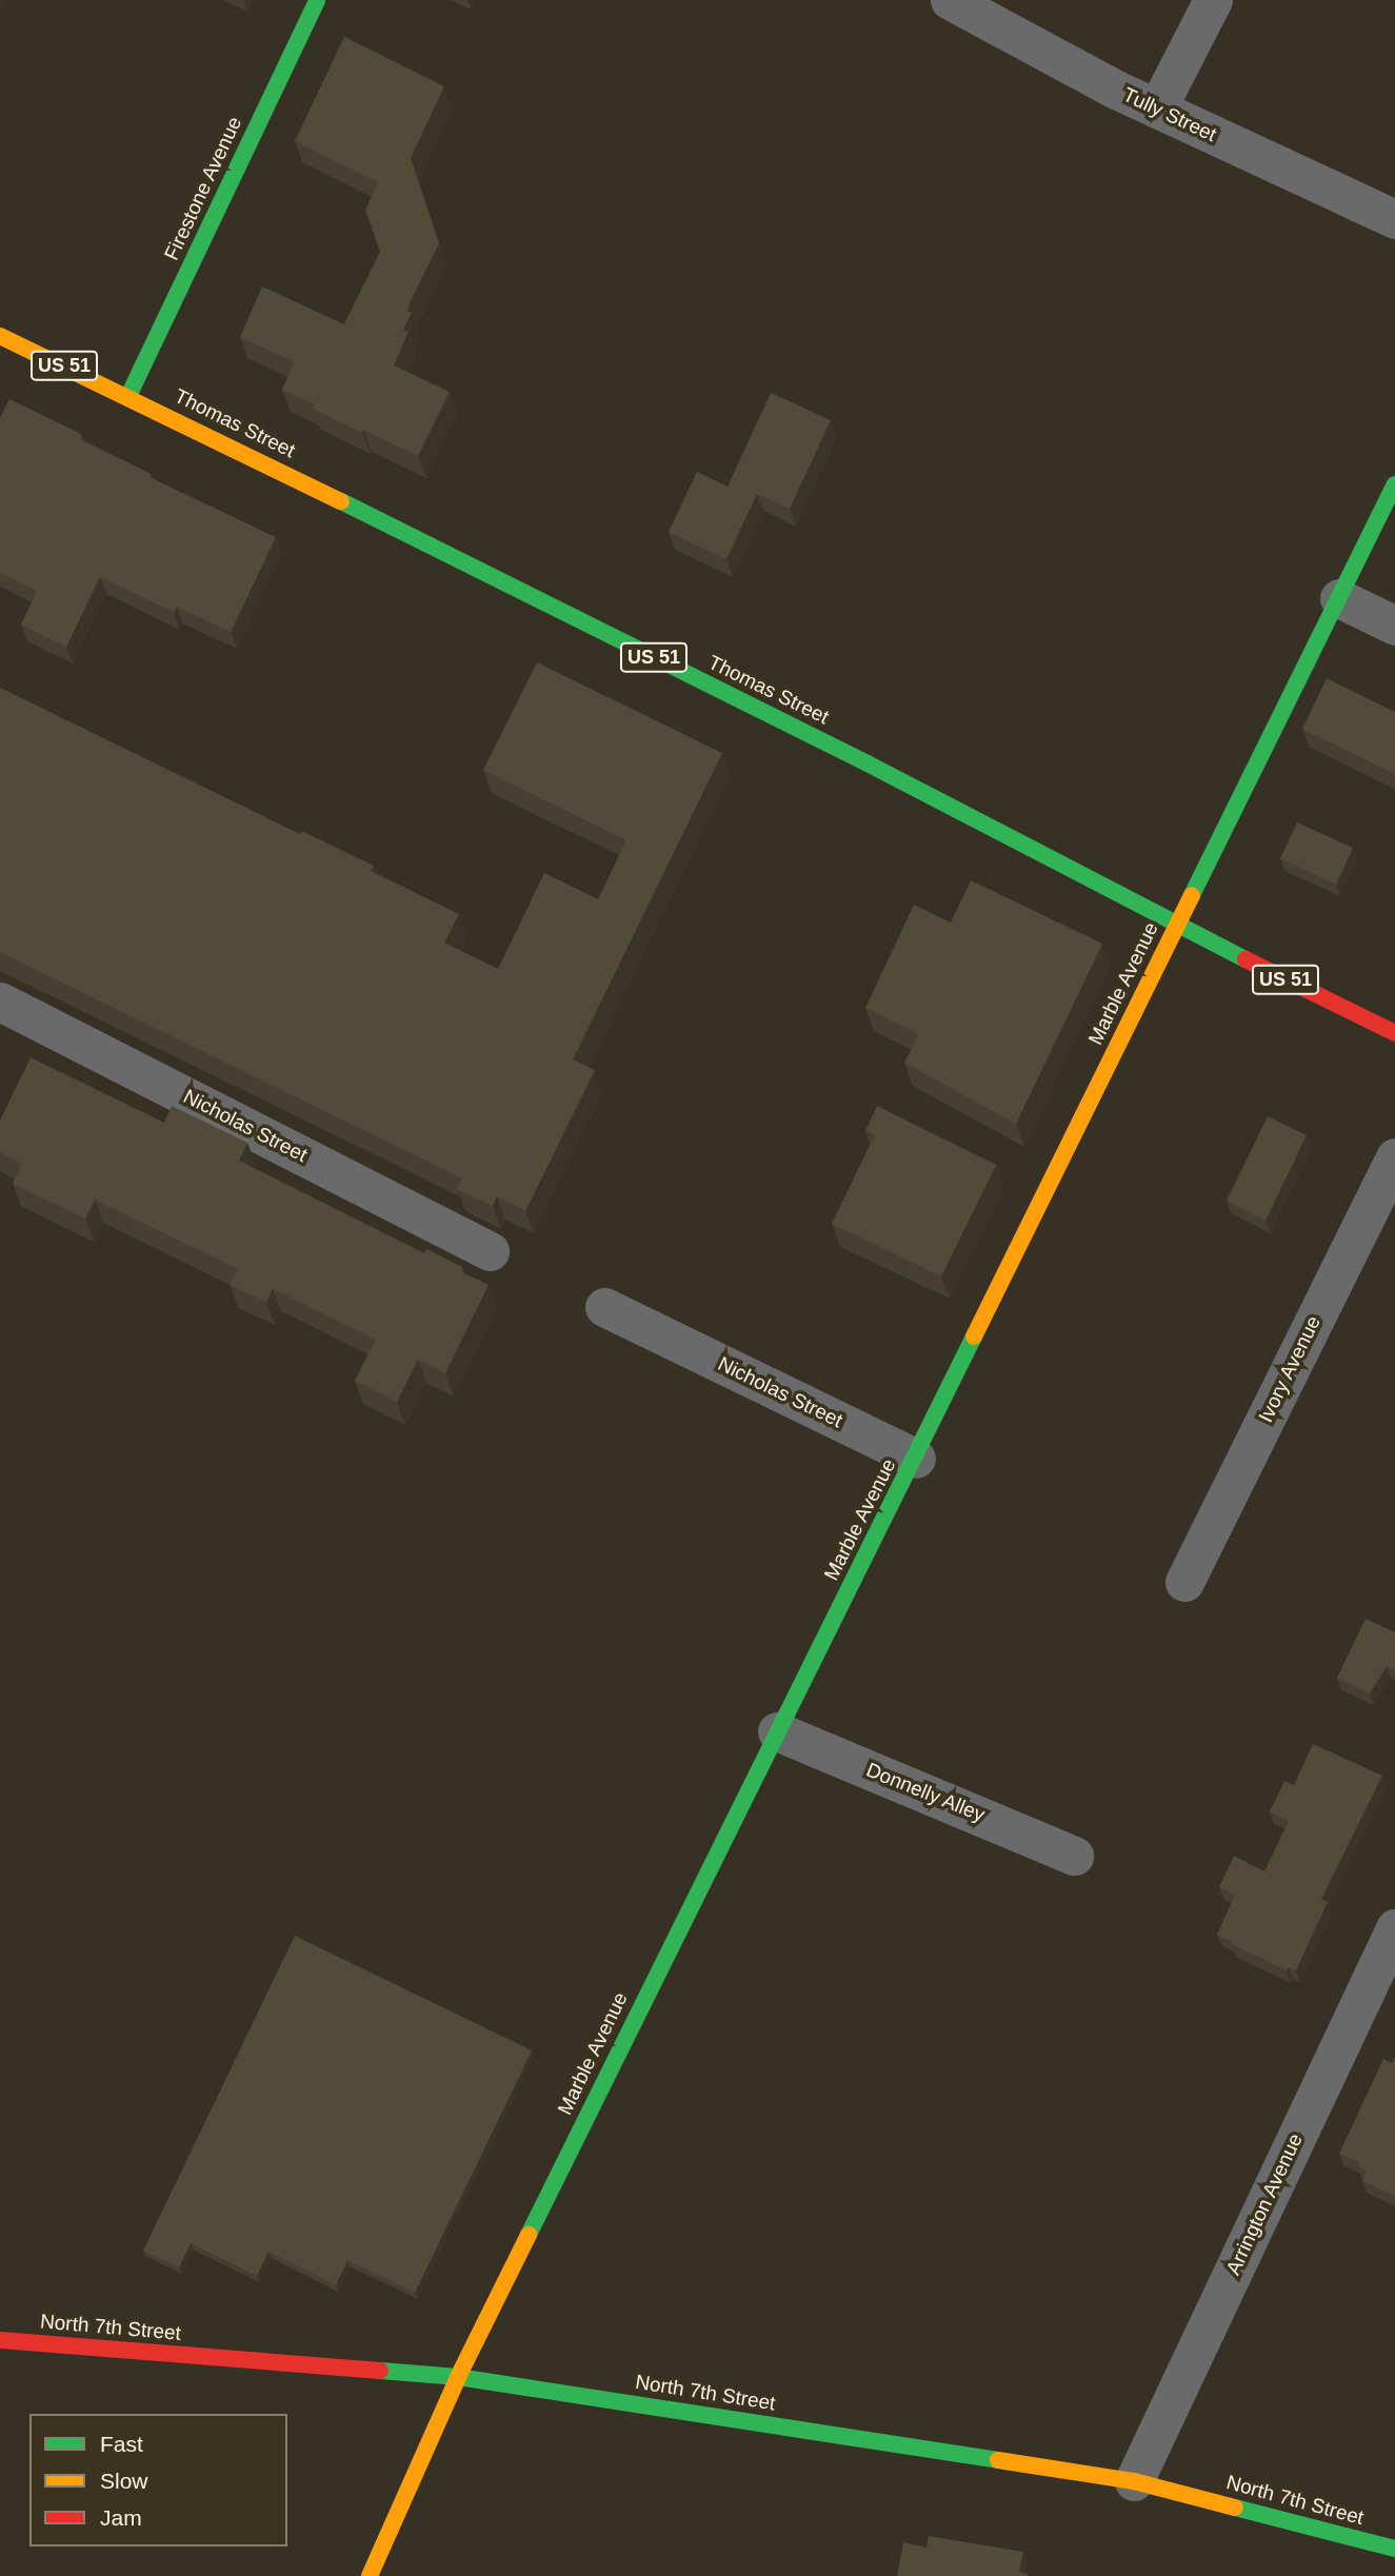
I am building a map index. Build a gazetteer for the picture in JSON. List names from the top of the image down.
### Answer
{
  "streets": {
    "street": [
      "Tully Street",
      "Firestone Avenue",
      "US 51",
      "Thomas Street",
      "Marble Avenue",
      "Nicholas Street",
      "Ivory Avenue",
      "Donnelly Alley",
      "Arrington Avenue",
      "North 7th Street"
    ]
  },
  "crossings": [
    ["Firestone Avenue", "Thomas Street"],
    ["Thomas Street", "Marble Avenue"],
    ["Marble Avenue", "Nicholas Street"],
    ["Marble Avenue", "Donnelly Alley"],
    ["Marble Avenue", "North 7th Street"],
    ["Arrington Avenue", "North 7th Street"]
  ],
  "legend": ["Fast", "Slow", "Jam"]
}
